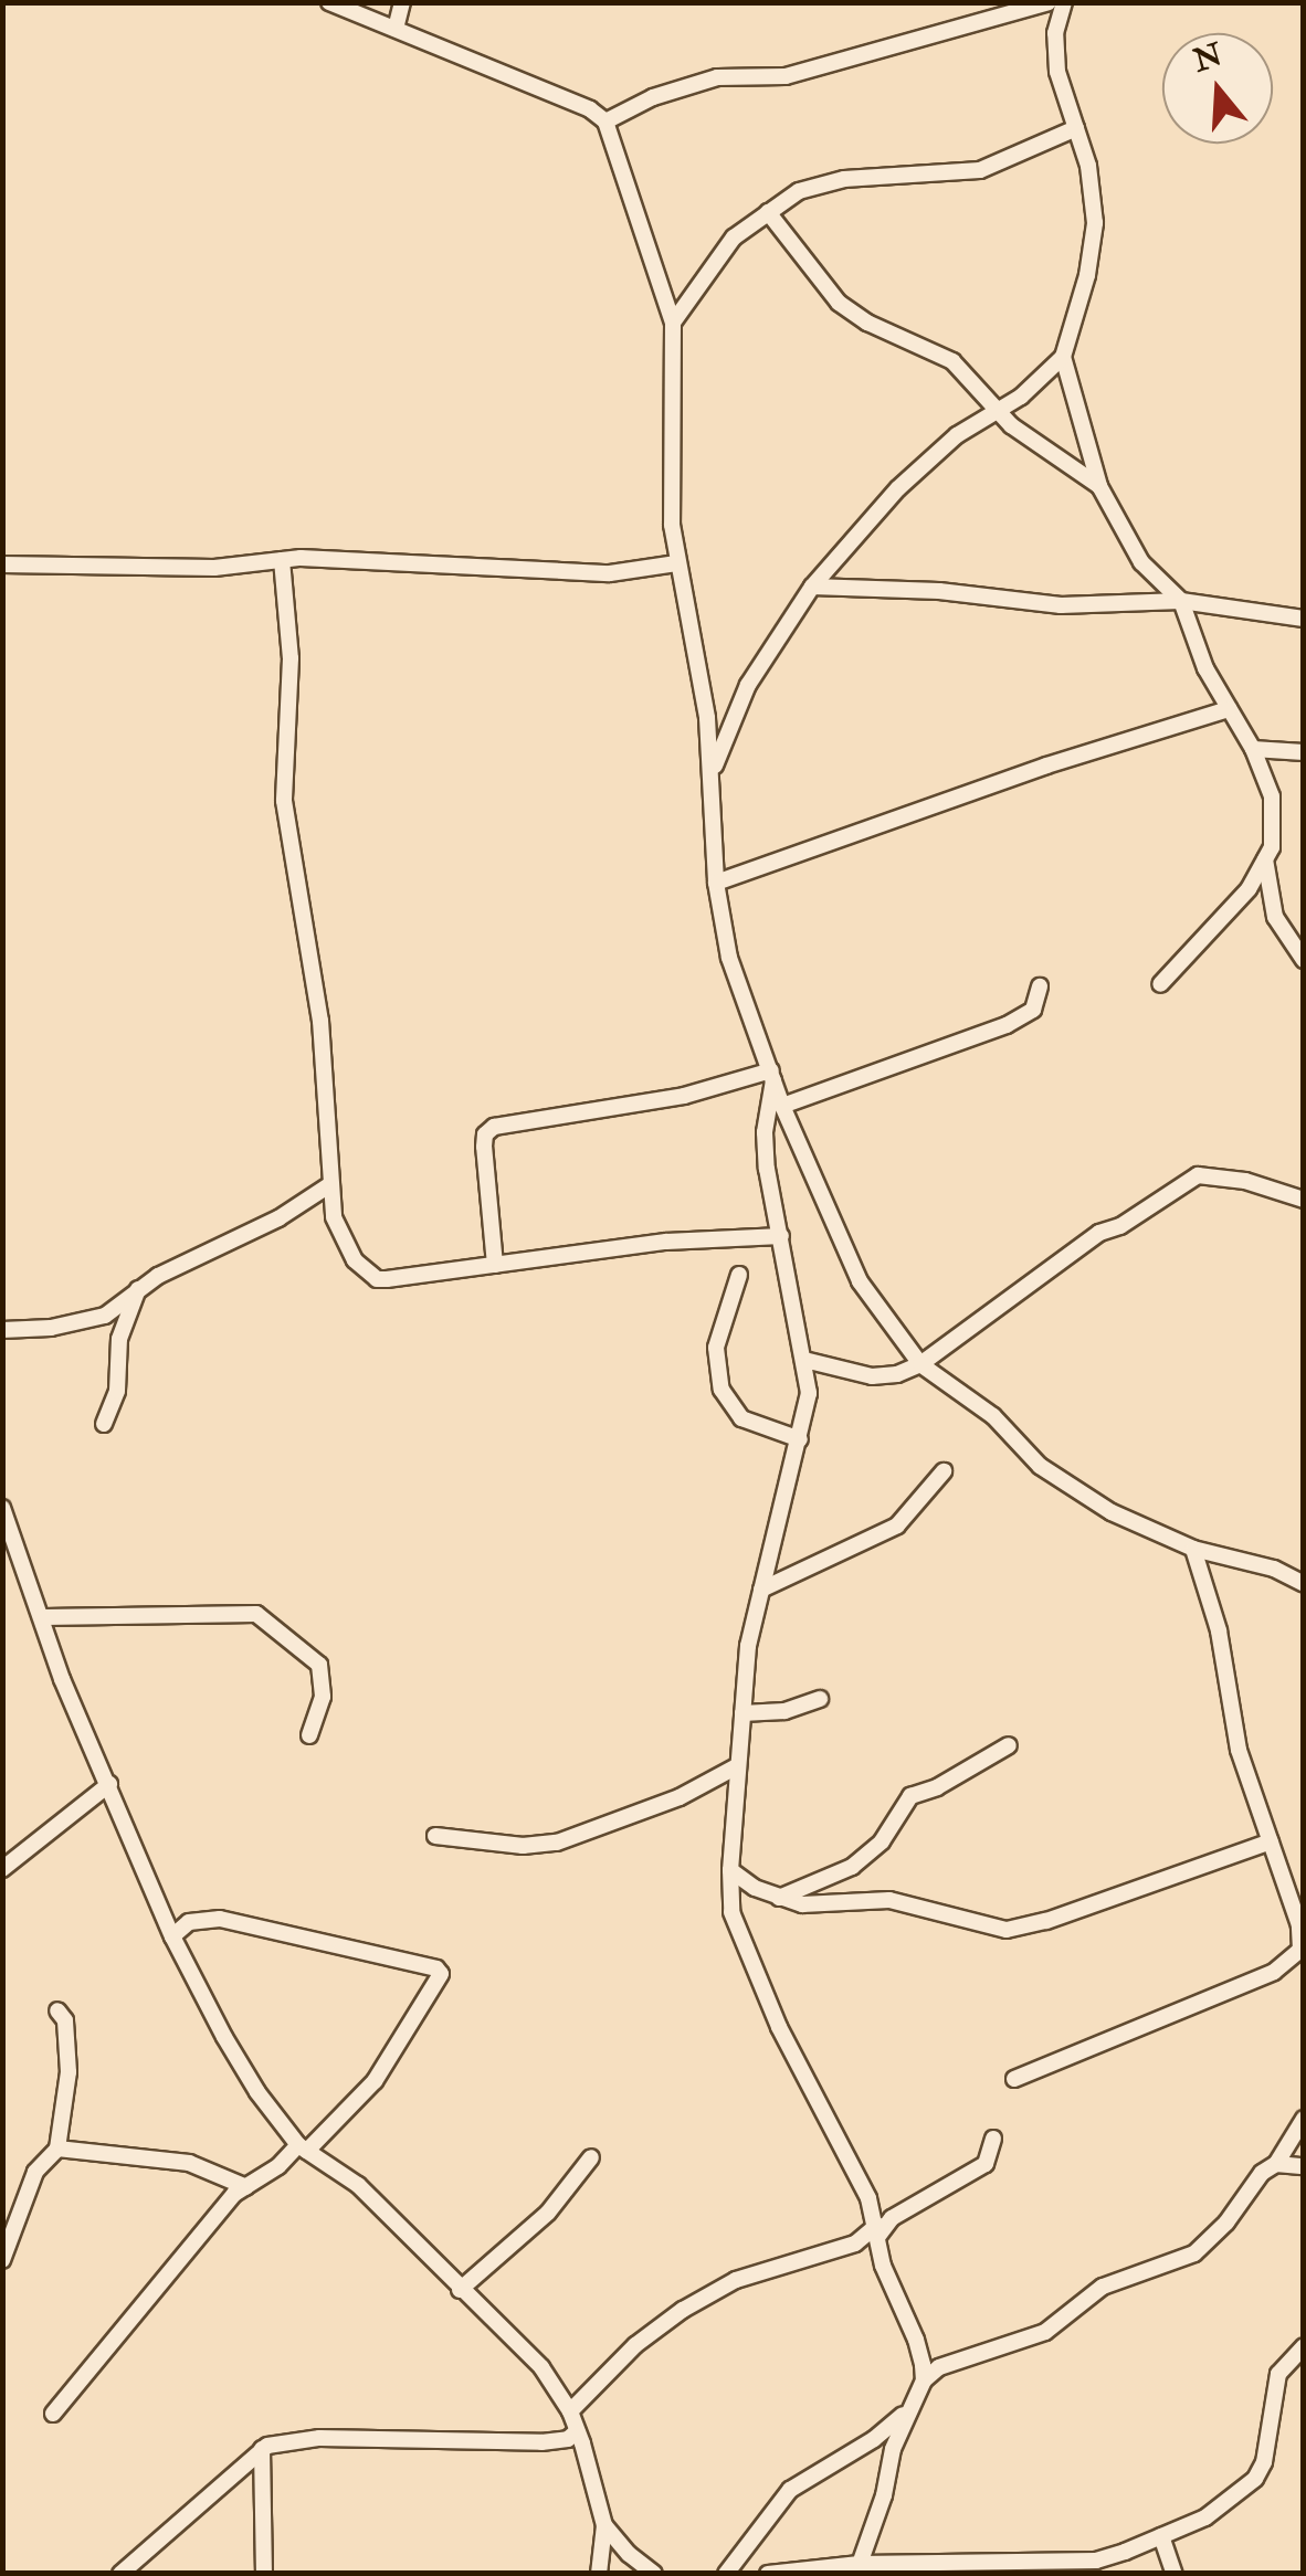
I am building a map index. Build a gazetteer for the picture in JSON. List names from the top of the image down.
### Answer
{
  "north": "top"
}
